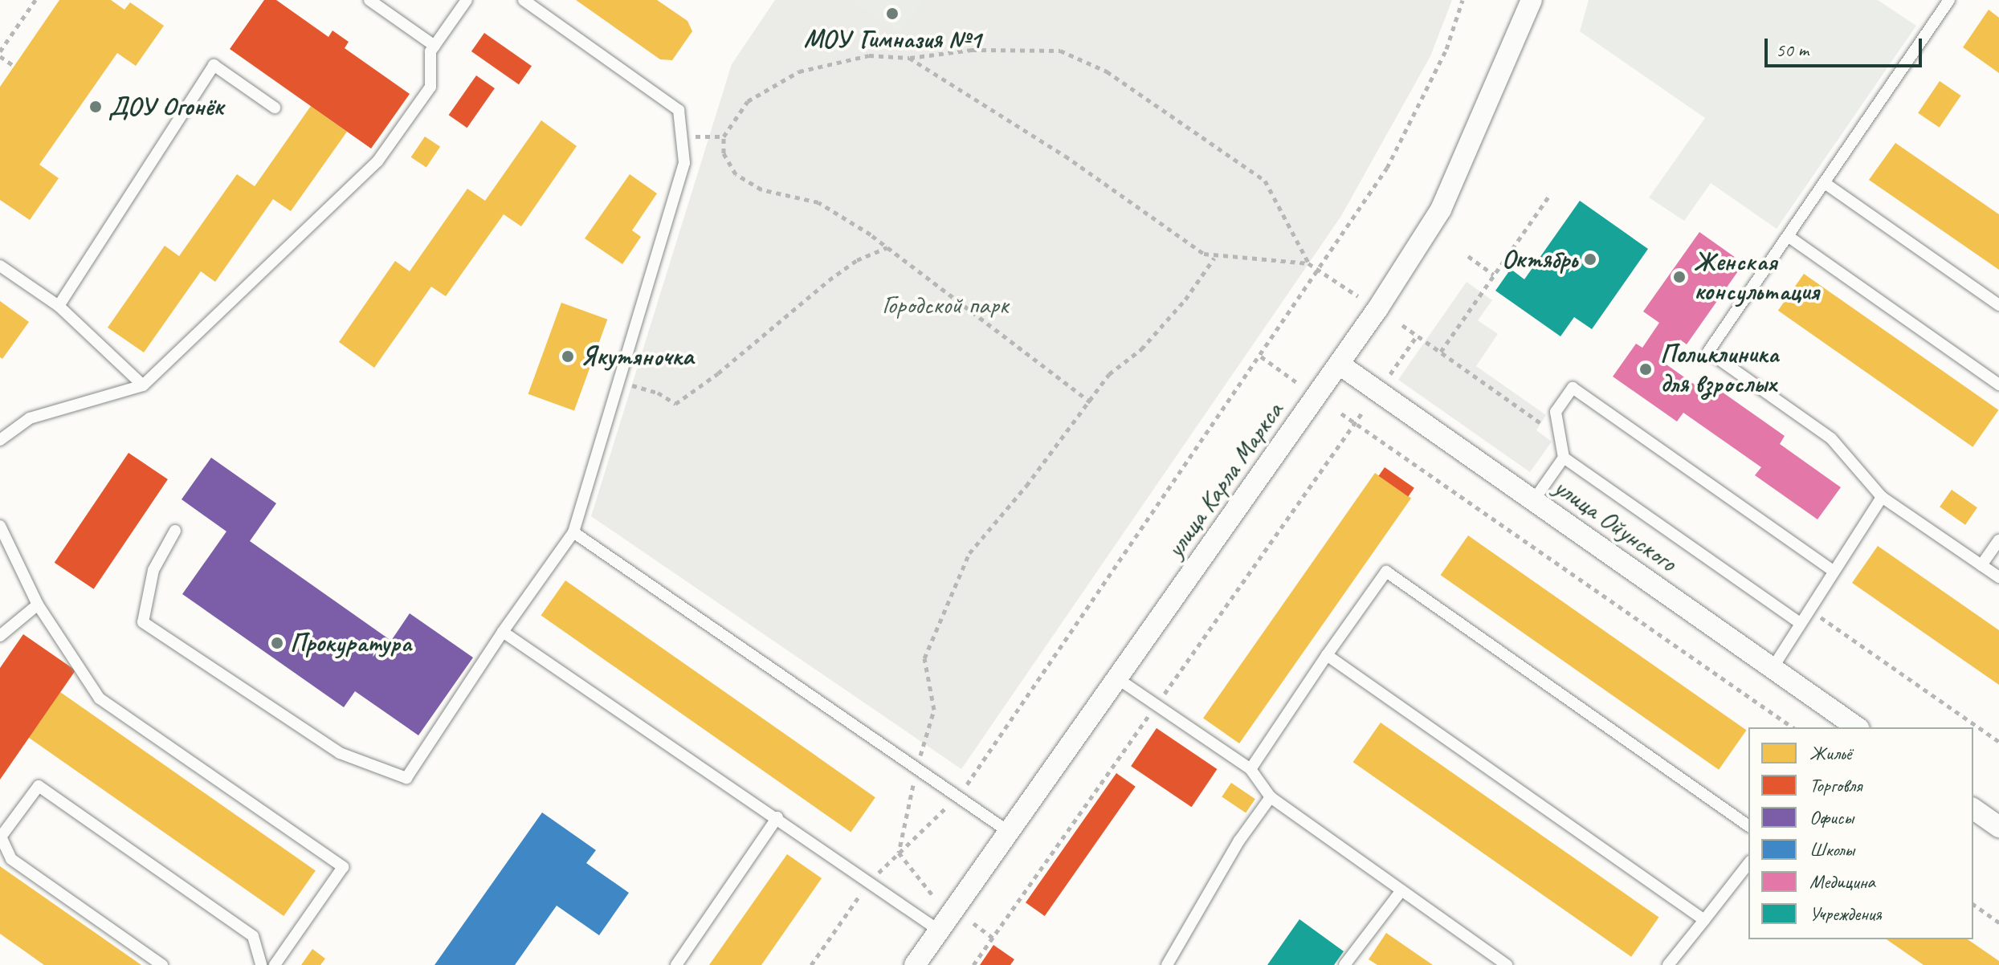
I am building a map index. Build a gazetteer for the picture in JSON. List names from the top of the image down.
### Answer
{
  "streets": {
    "street": ["улица Карла Маркса", "улица Ойунского"]
  },
  "crossings": [
    ["улица Карла Маркса", "улица Ойунского"]
  ],
  "parks": ["Городской парк"],
  "places": [
    "МОУ Гимназия №1",
    "ДОУ Огонёк",
    "Октябрь",
    "Женская консультация",
    "Якутяночка",
    "Поликлиника для взрослых",
    "Прокуратура"
  ],
  "legend": [
    "Жильё",
    "Торговля",
    "Офисы",
    "Школы",
    "Медицина",
    "Учреждения"
  ],
  "scale_bar": "50 m"
}
